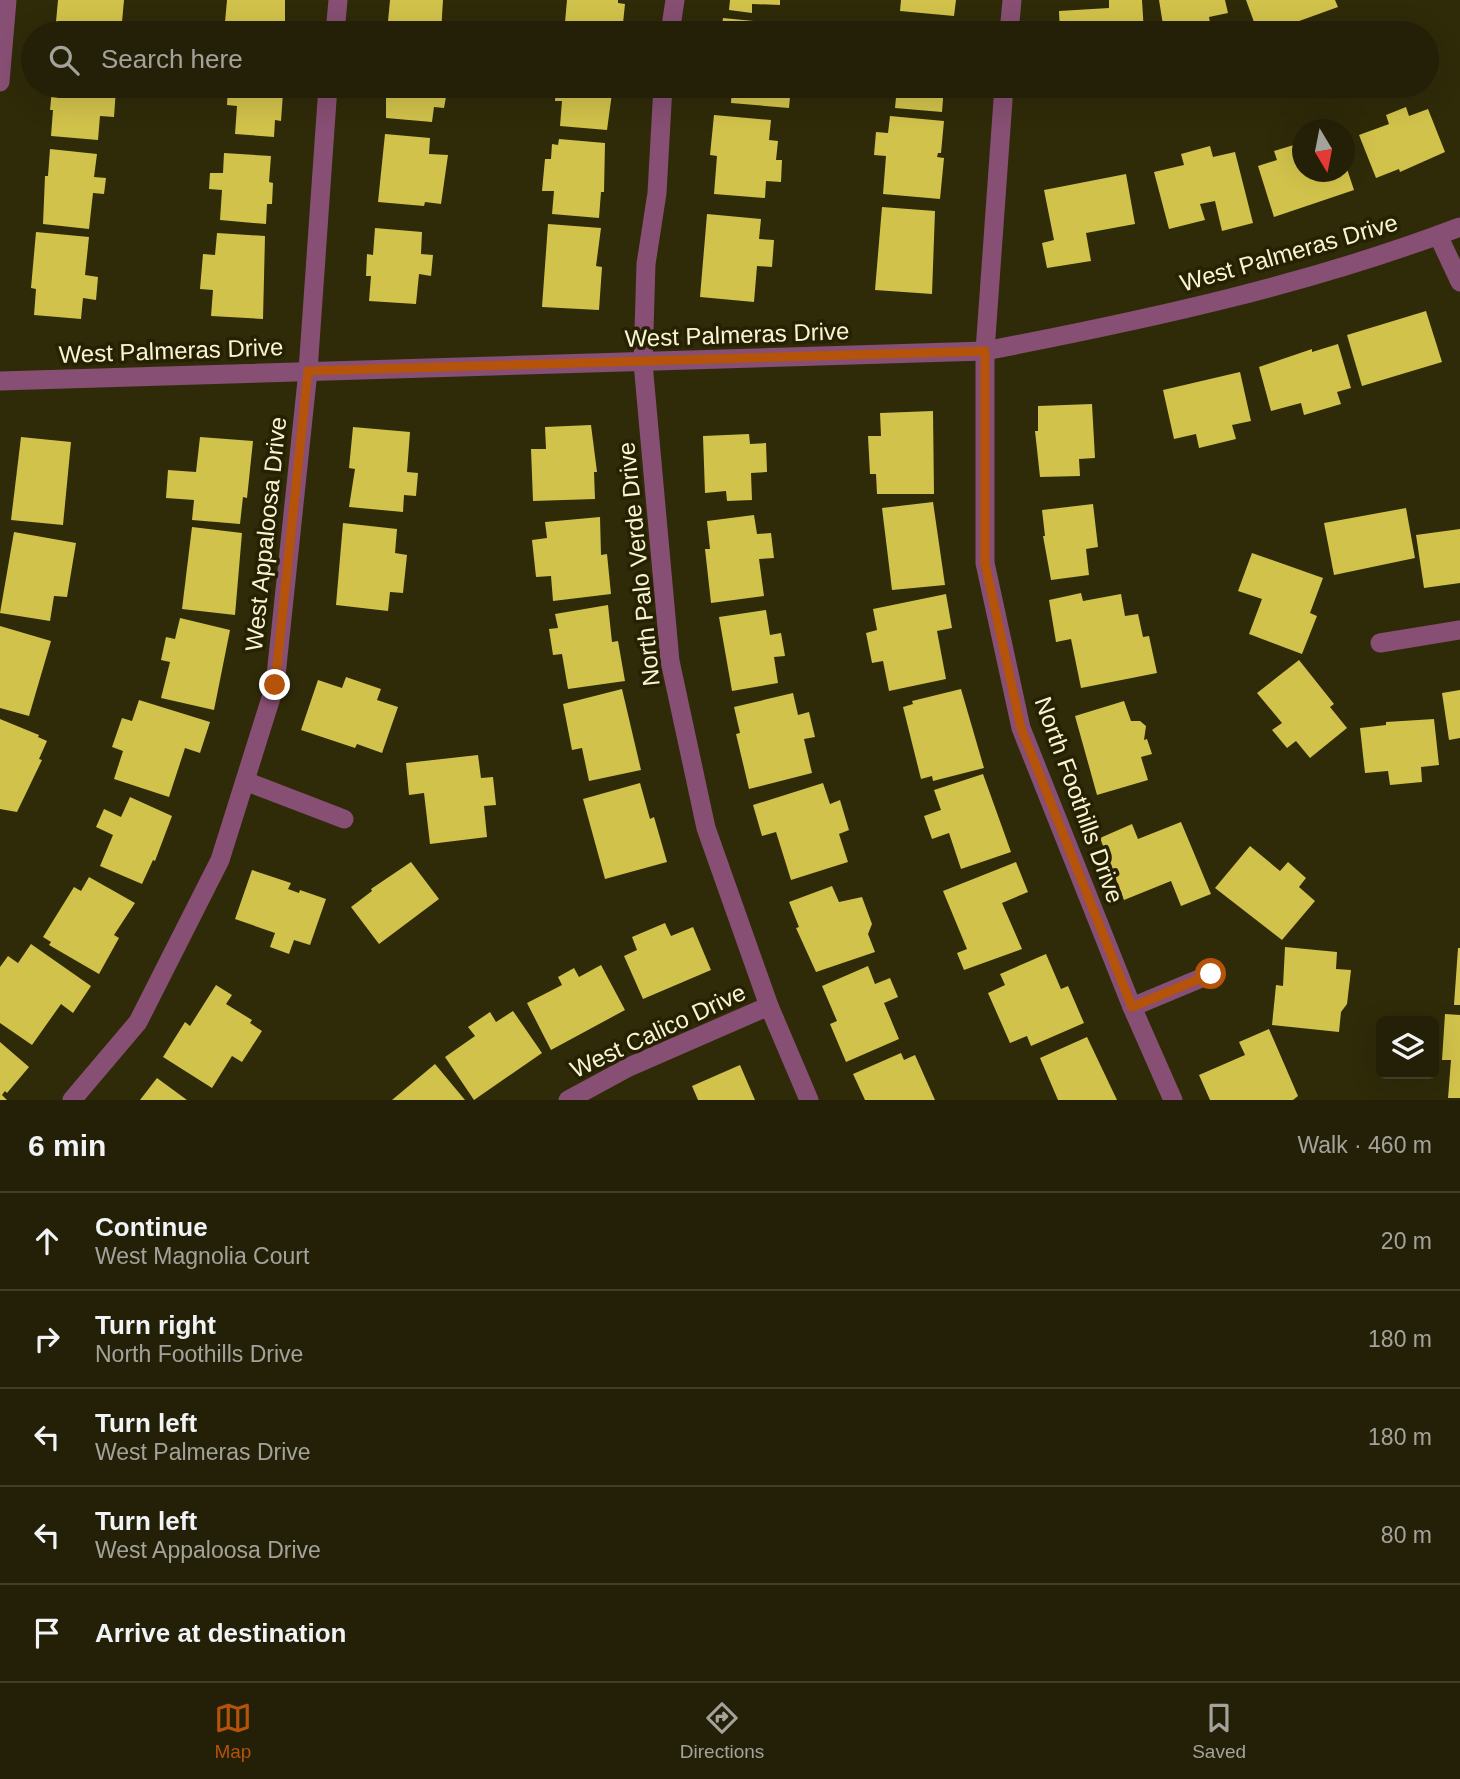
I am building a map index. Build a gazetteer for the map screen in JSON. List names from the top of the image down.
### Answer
{
  "streets": {
    "street": [
      "West Palmeras Drive",
      "West Appaloosa Drive",
      "North Palo Verde Drive",
      "North Foothills Drive",
      "West Calico Drive"
    ]
  },
  "crossings": [
    ["West Palmeras Drive", "West Appaloosa Drive"],
    ["West Palmeras Drive", "North Palo Verde Drive"],
    ["West Palmeras Drive", "North Foothills Drive"],
    ["North Palo Verde Drive", "West Calico Drive"]
  ],
  "north": "bottom",
  "page": {
    "search": "Search here",
    "heading": ["6 min", "Walk · 460 m"],
    "list": [
      ["Continue", "West Magnolia Court", "20 m"],
      ["Turn right", "North Foothills Drive", "180 m"],
      ["Turn left", "West Palmeras Drive", "180 m"],
      ["Turn left", "West Appaloosa Drive", "80 m"],
      "Arrive at destination"
    ],
    "nav": ["Map", "Directions", "Saved"]
  }
}
